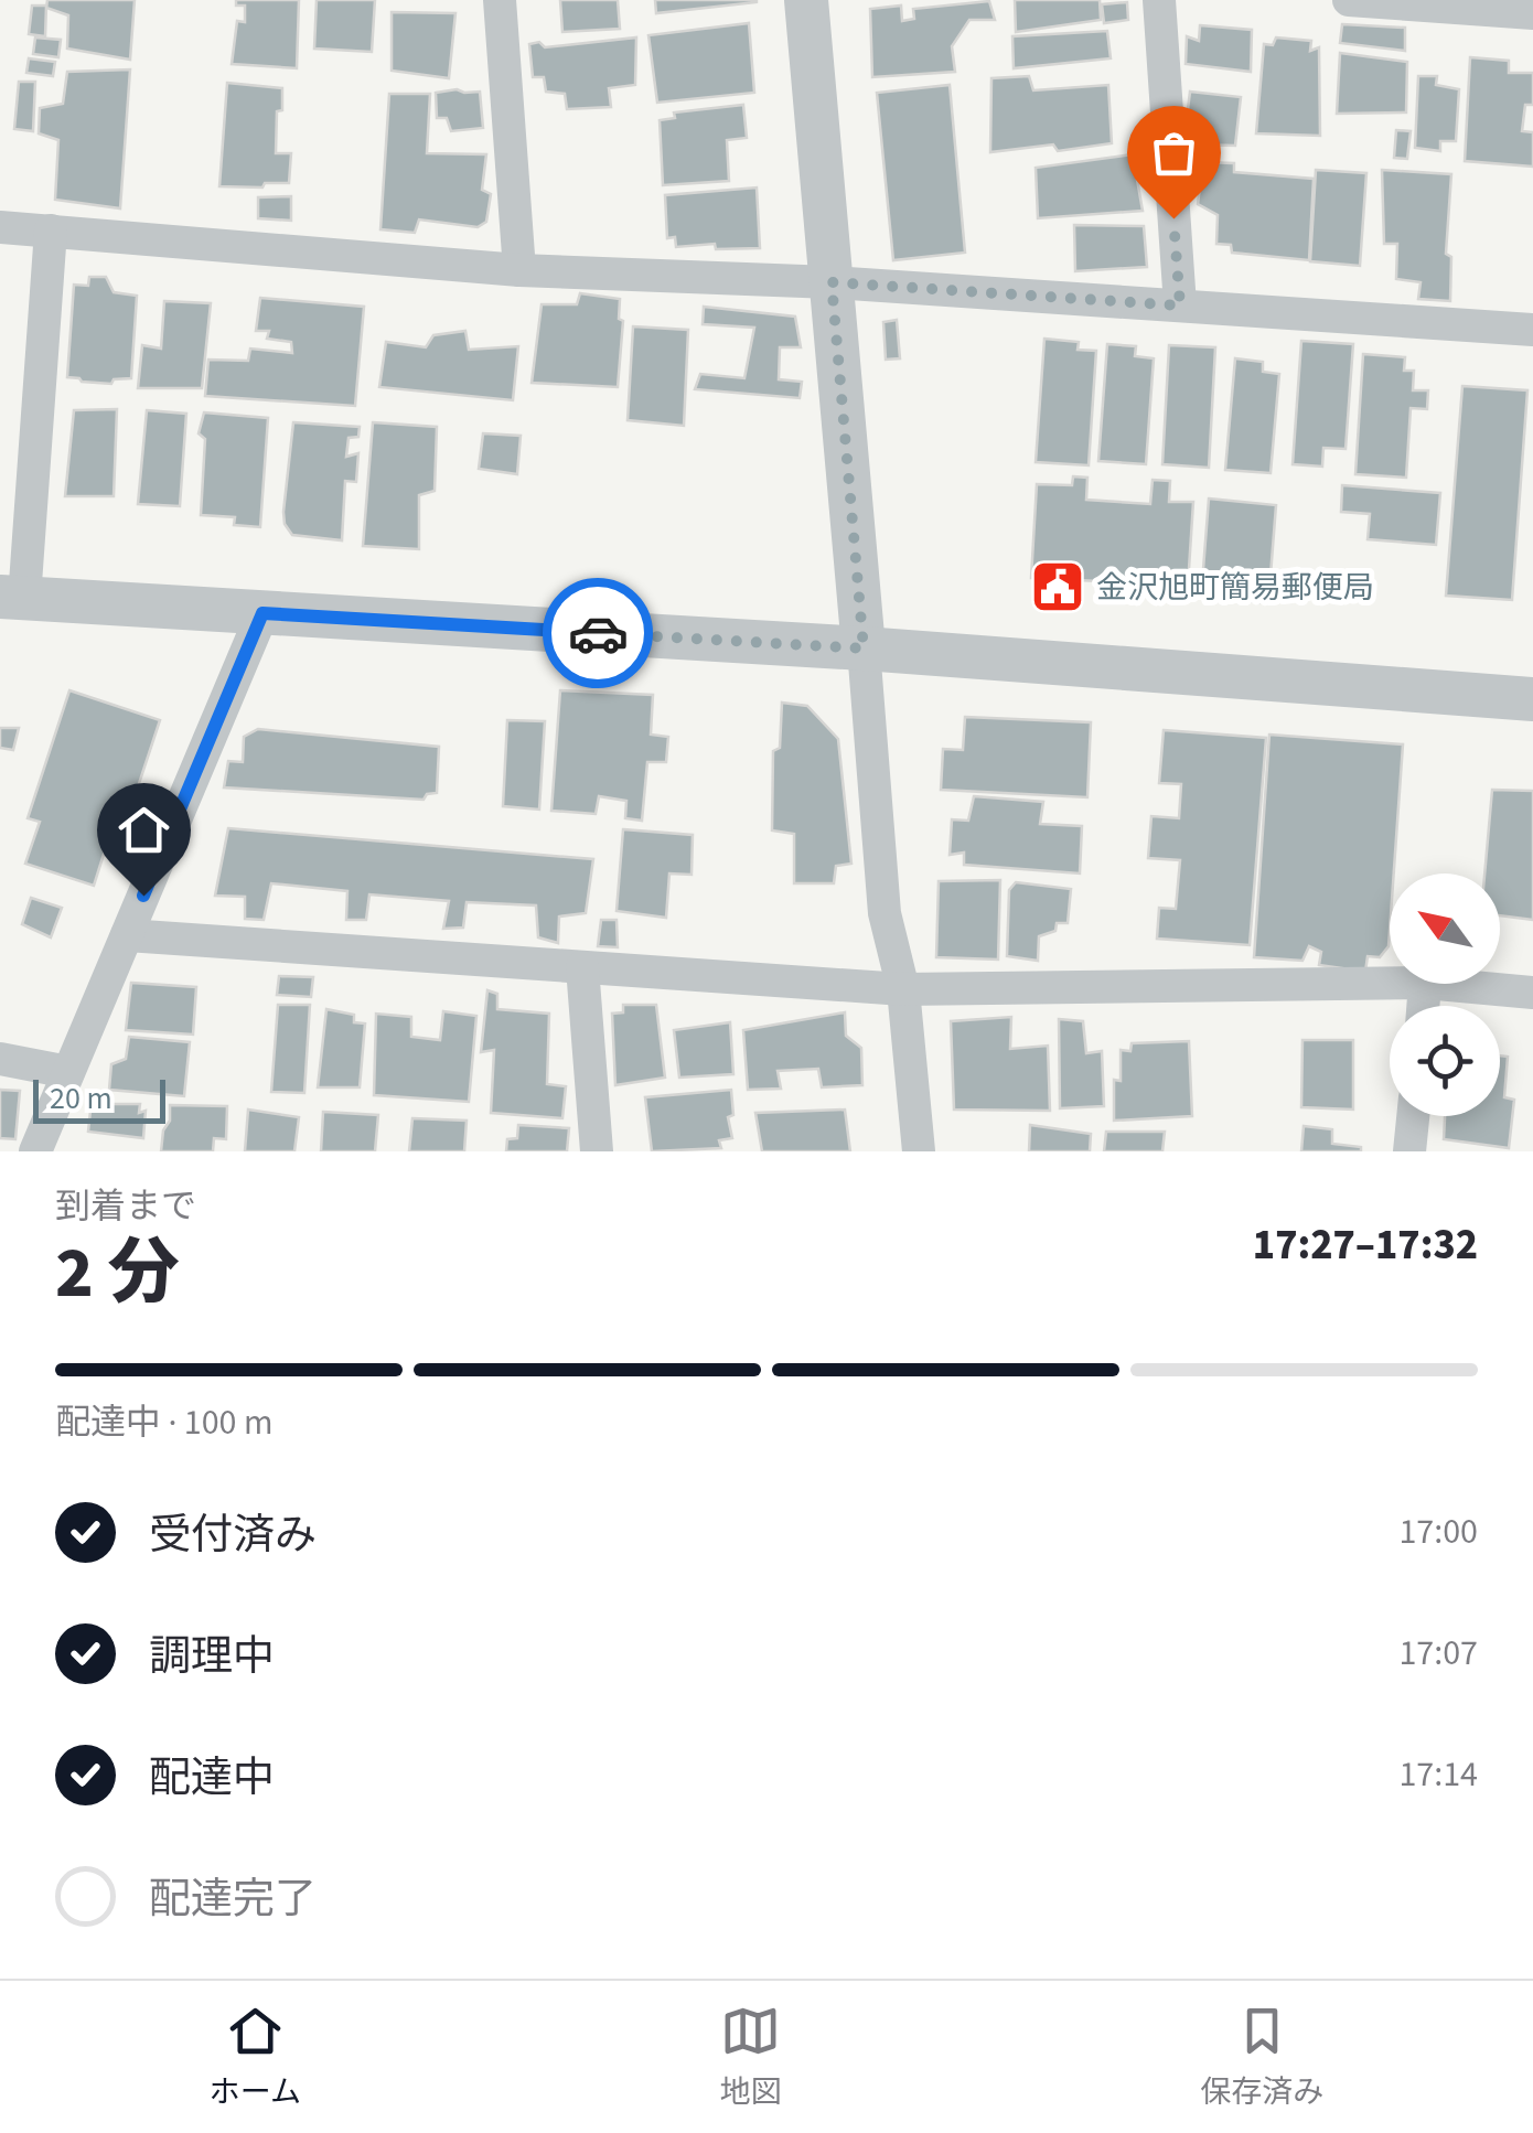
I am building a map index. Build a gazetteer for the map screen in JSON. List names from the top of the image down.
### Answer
{
  "places": {
    "public building": ["金沢旭町簡易郵便局"]
  },
  "scale_bar": "20 m",
  "north": "top left",
  "page": {
    "scale": "20 m",
    "heading": ["2 分", "到着まで", "17:27–17:32"],
    "bar": "配達中 · 100 m",
    "list": [
      ["受付済み", "17:00"],
      ["調理中", "17:07"],
      ["配達中", "17:14"],
      "配達完了"
    ],
    "tabs": ["ホーム", "地図", "保存済み"]
  }
}
